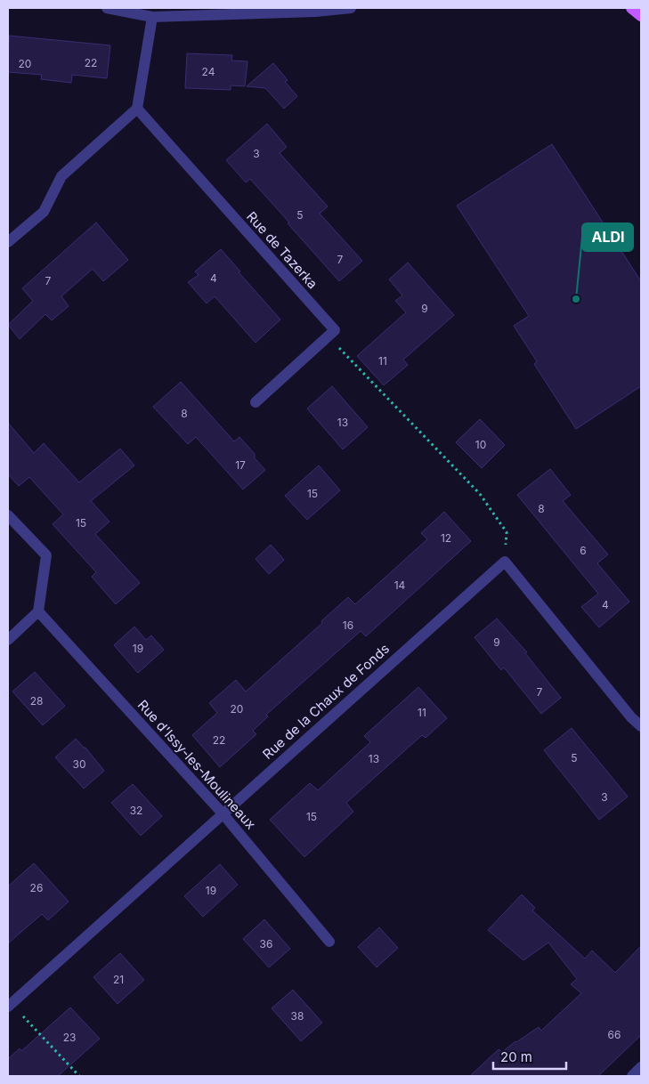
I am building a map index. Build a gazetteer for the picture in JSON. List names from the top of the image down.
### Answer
{
  "streets": {
    "street": ["Rue de Tazerka", "Rue de la Chaux de Fonds", "Rue d'Issy-les-Moulineaux"]
  },
  "crossings": [
    ["Rue de la Chaux de Fonds", "Rue d'Issy-les-Moulineaux"]
  ],
  "places": ["ALDI"],
  "house_numbers": [
    "22",
    "20",
    "24",
    "3",
    "5",
    "7",
    "4",
    "7",
    "9",
    "11",
    "8",
    "13",
    "10",
    "17",
    "15",
    "8",
    "15",
    "12",
    "6",
    "14",
    "4",
    "16",
    "9",
    "19",
    "7",
    "28",
    "20",
    "11",
    "22",
    "5",
    "13",
    "30",
    "3",
    "32",
    "15",
    "26",
    "19",
    "36",
    "21",
    "38",
    "66",
    "23"
  ],
  "scale_bar": "20 m"
}
